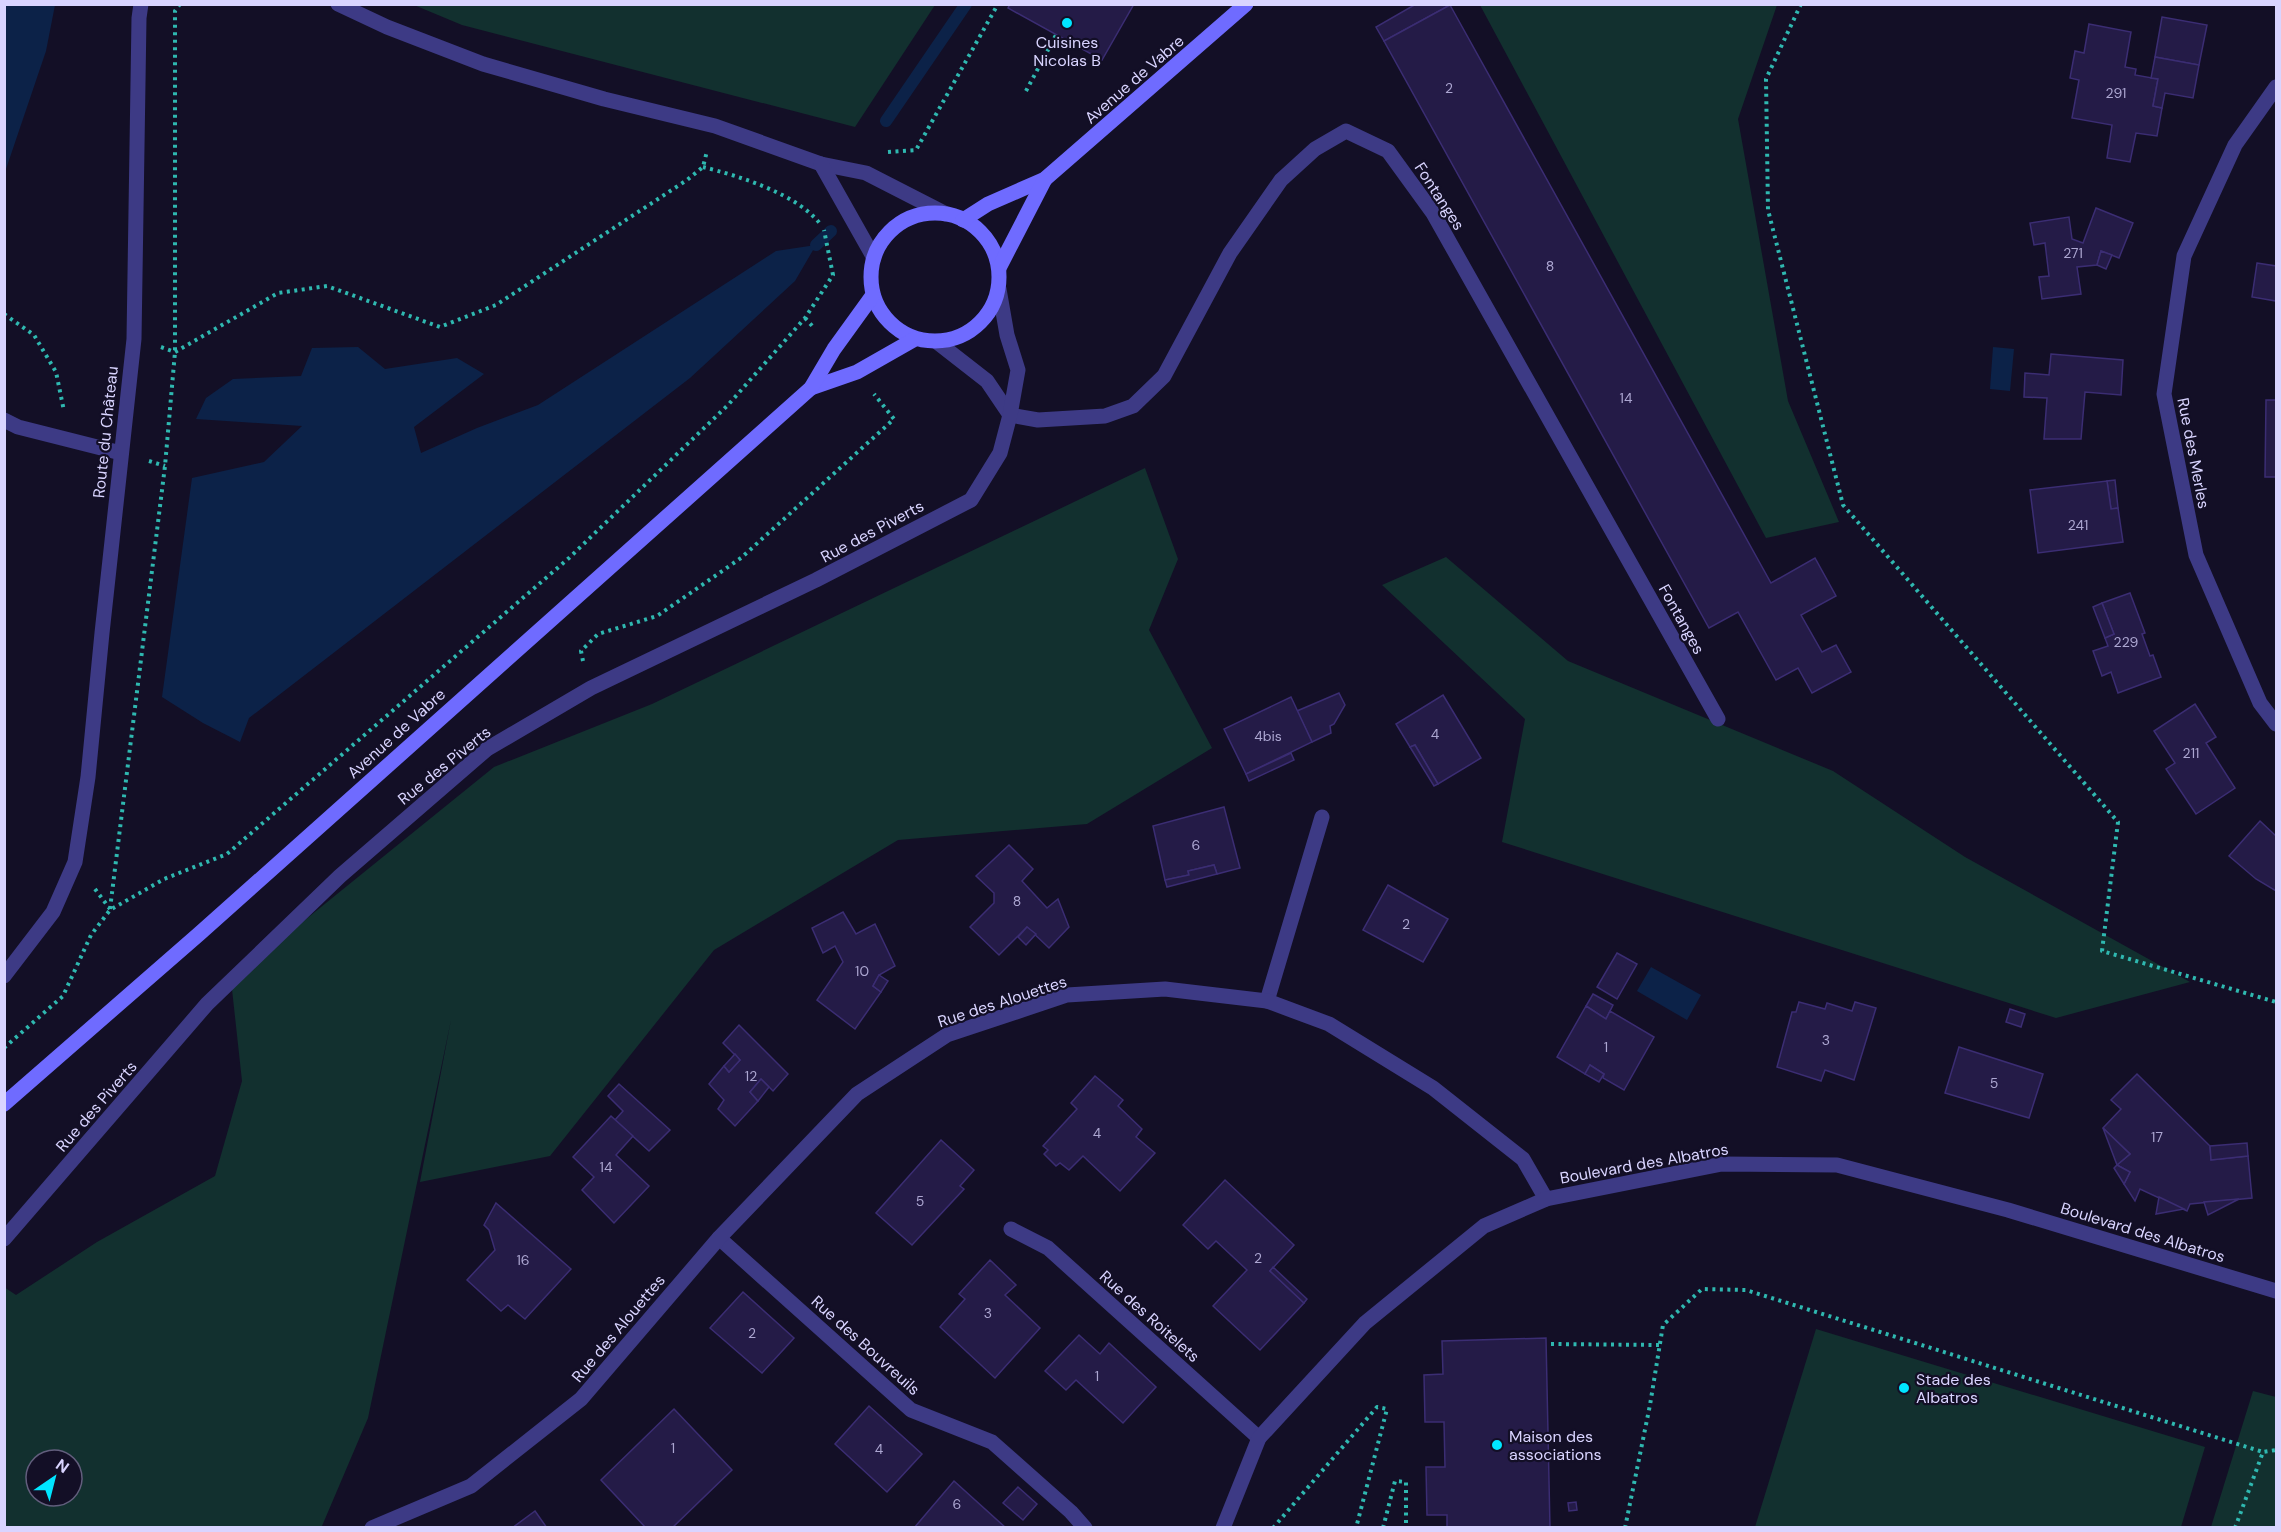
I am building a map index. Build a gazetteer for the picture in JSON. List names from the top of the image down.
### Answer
{
  "streets": {
    "main road": ["Avenue de Vabre"],
    "street": [
      "Fontanges",
      "Route du Château",
      "Rue des Merles",
      "Rue des Piverts",
      "Rue des Alouettes",
      "Boulevard des Albatros",
      "Rue des Roitelets",
      "Rue des Bouvreuils"
    ]
  },
  "crossings": [
    ["Avenue de Vabre", "Rue des Piverts"],
    ["Fontanges", "Rue des Piverts"],
    ["Rue des Alouettes", "Boulevard des Albatros"],
    ["Rue des Alouettes", "Rue des Bouvreuils"],
    ["Boulevard des Albatros", "Rue des Roitelets"]
  ],
  "places": ["Cuisines Nicolas B", "Stade des Albatros", "Maison des associations"],
  "house_numbers": [
    "2",
    "291",
    "271",
    "8",
    "14",
    "241",
    "229",
    "4",
    "4bis",
    "211",
    "6",
    "8",
    "2",
    "10",
    "3",
    "1",
    "12",
    "5",
    "4",
    "17",
    "14",
    "5",
    "2",
    "16",
    "3",
    "2",
    "1",
    "1",
    "4",
    "6"
  ],
  "north": "top right"
}
